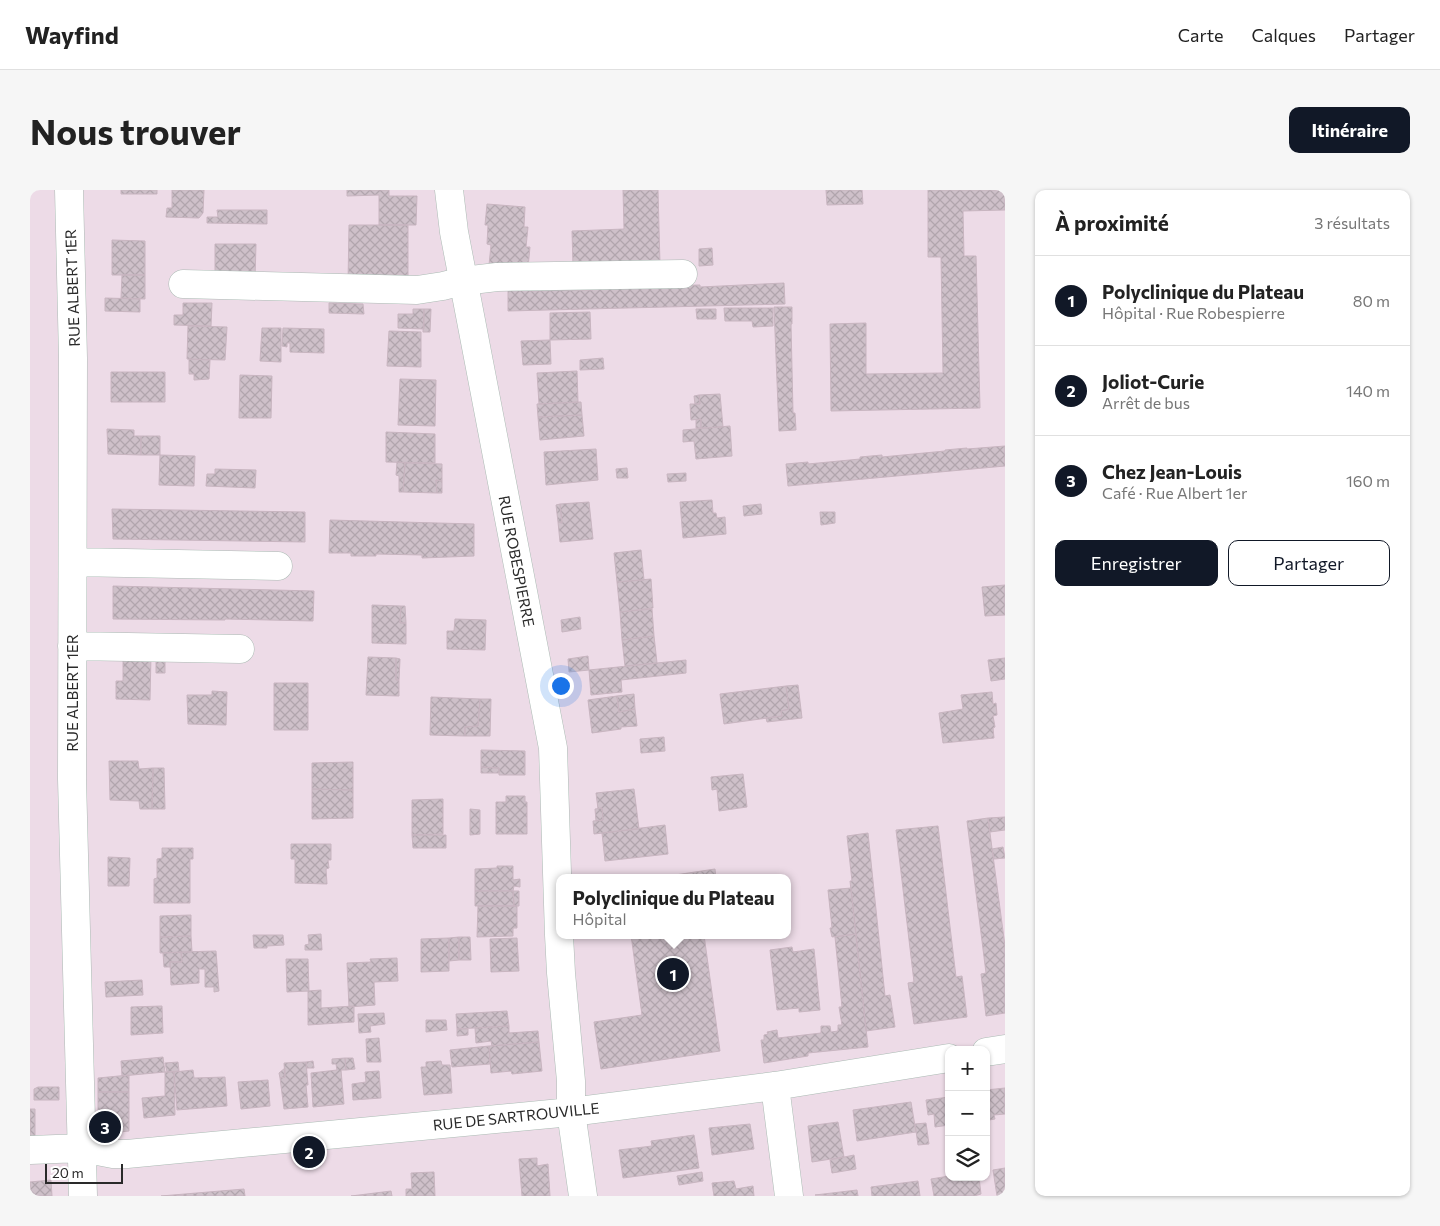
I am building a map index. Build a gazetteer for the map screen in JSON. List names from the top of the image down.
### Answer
{
  "streets": {
    "street": ["RUE ALBERT 1ER", "RUE ROBESPIERRE", "RUE DE SARTROUVILLE"]
  },
  "crossings": [
    ["RUE ALBERT 1ER", "RUE DE SARTROUVILLE"],
    ["RUE ROBESPIERRE", "RUE DE SARTROUVILLE"]
  ],
  "scale_bar": "20 m",
  "page": {
    "header": "Wayfind",
    "nav": ["Carte", "Calques", "Partager"],
    "buttons": [
      "Itinéraire",
      ["Enregistrer", "Partager"]
    ],
    "title": "Nous trouver",
    "heading": ["À proximité", "3 résultats"],
    "list": [
      {
        "mark": "1",
        "name": "Polyclinique du Plateau",
        "note": "Hôpital · Rue Robespierre",
        "value": "80 m"
      },
      {
        "mark": "2",
        "name": "Joliot-Curie",
        "note": "Arrêt de bus",
        "value": "140 m"
      },
      {
        "mark": "3",
        "name": "Chez Jean-Louis",
        "note": "Café · Rue Albert 1er",
        "value": "160 m"
      }
    ],
    "popup": ["Polyclinique du Plateau", "Hôpital"],
    "pins": ["1", "3", "2"],
    "map_buttons": ["+", "−"],
    "scale": "20 m"
  }
}
